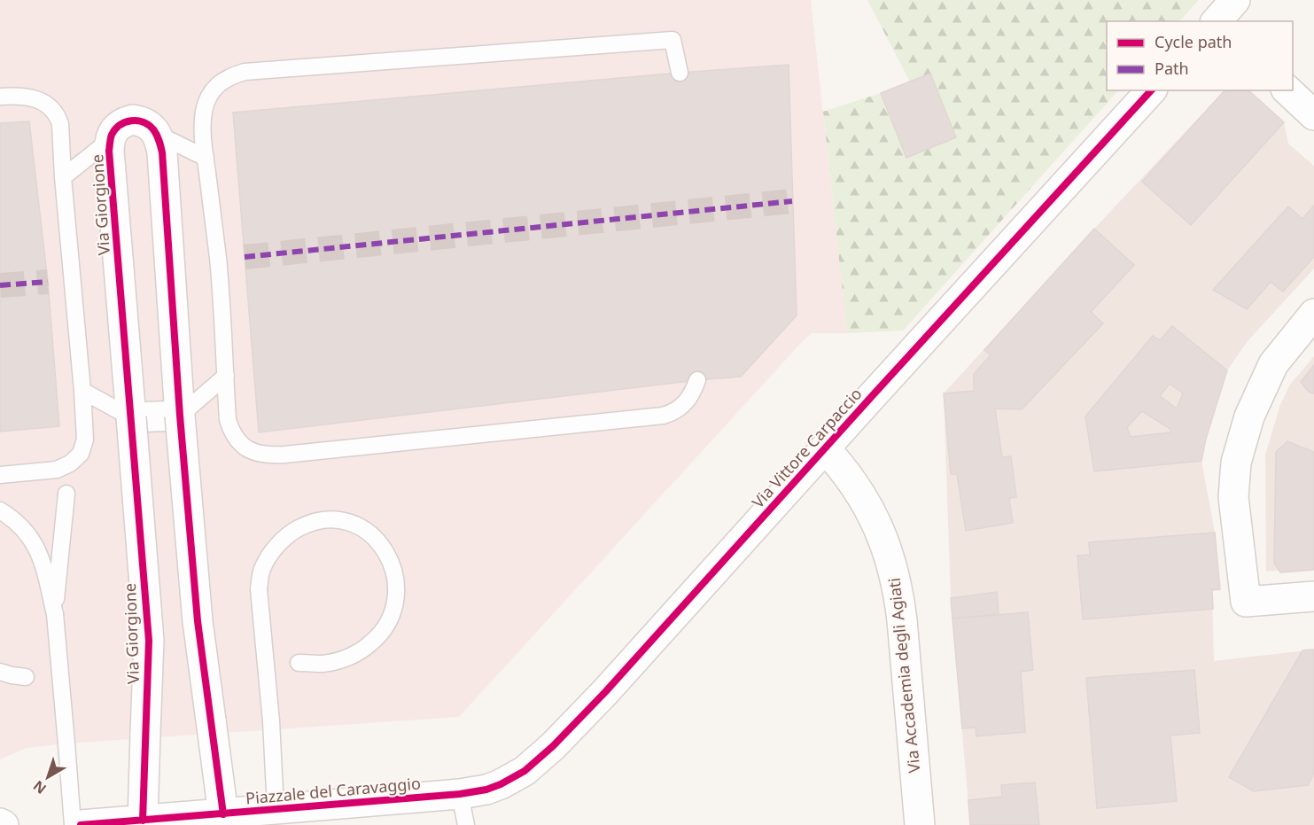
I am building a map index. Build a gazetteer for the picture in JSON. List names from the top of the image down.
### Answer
{
  "streets": {
    "street": [
      "Via Giorgione",
      "Via Vittore Carpaccio",
      "Via Accademia degli Agiati",
      "Piazzale del Caravaggio"
    ]
  },
  "crossings": [
    ["Via Giorgione", "Piazzale del Caravaggio"],
    ["Via Vittore Carpaccio", "Via Accademia degli Agiati"],
    ["Via Vittore Carpaccio", "Piazzale del Caravaggio"]
  ],
  "legend": ["Cycle path", "Path"],
  "north": "bottom left"
}
